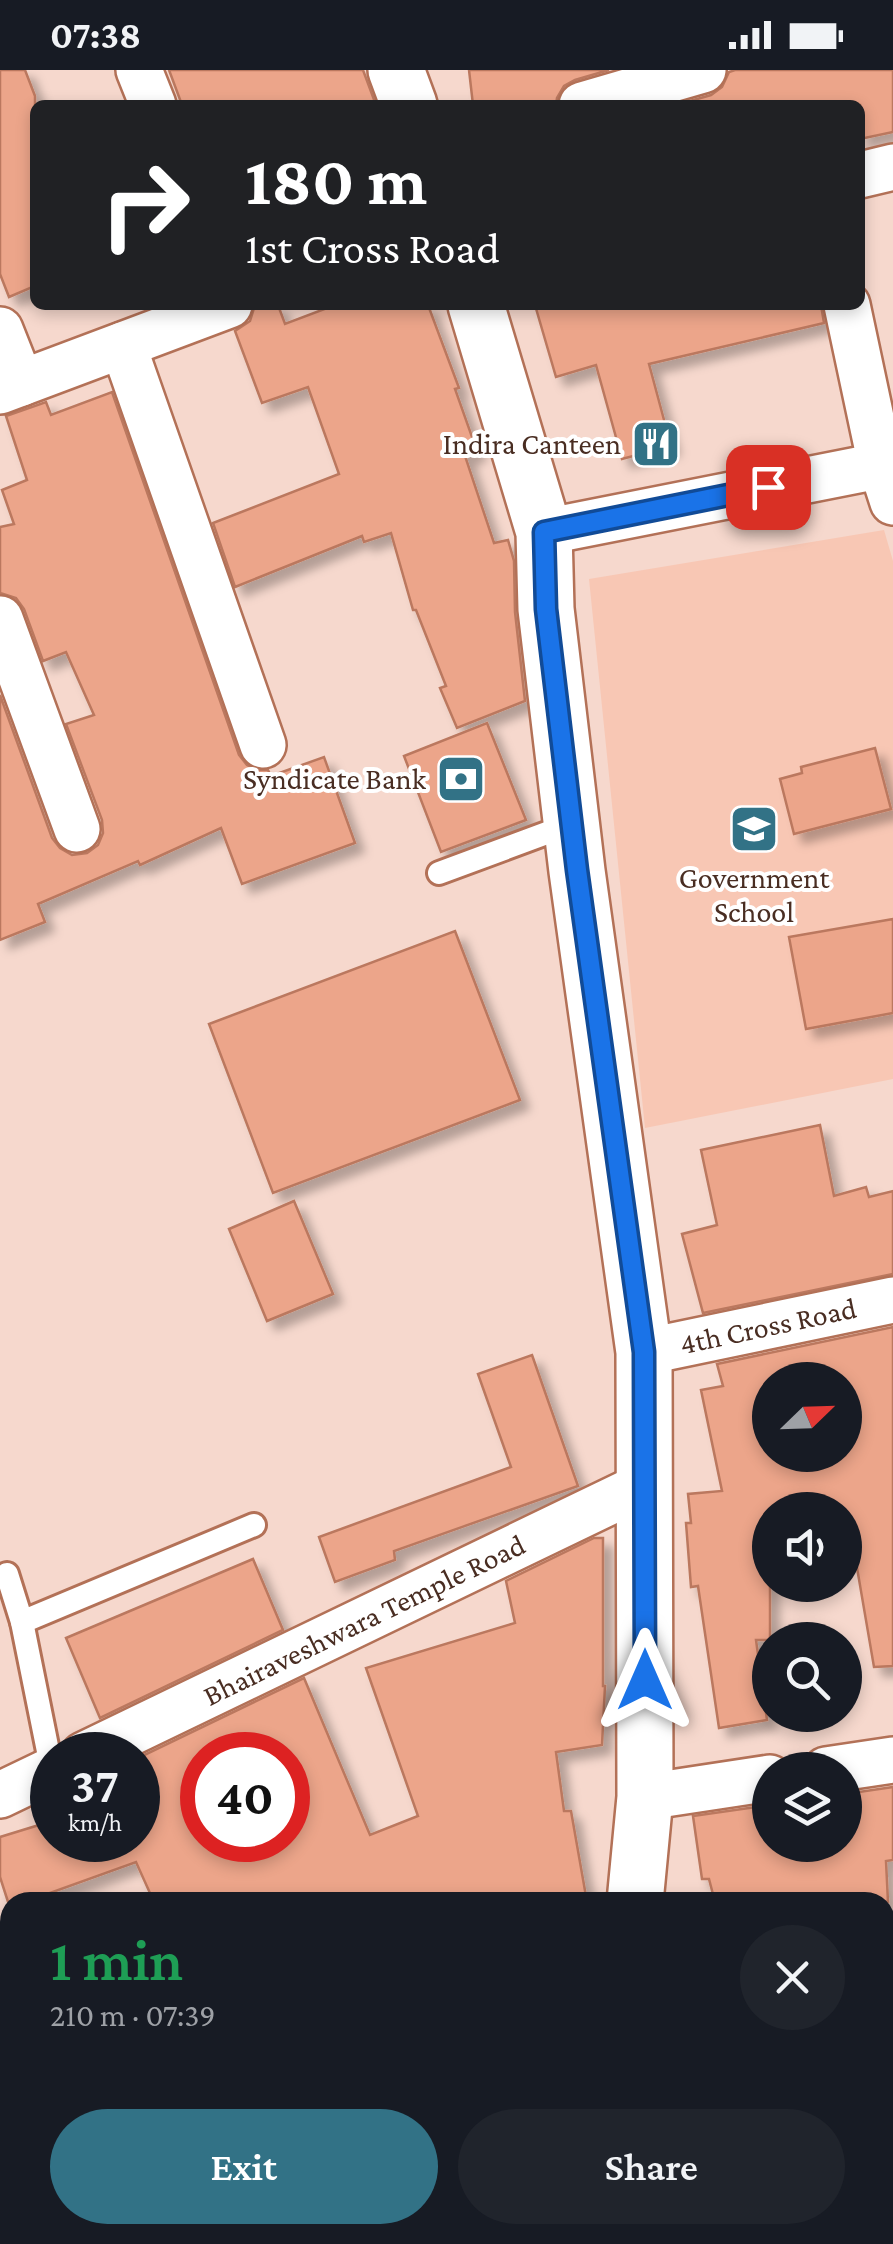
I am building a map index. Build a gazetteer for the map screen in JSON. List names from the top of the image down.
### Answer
{
  "streets": {
    "street": ["4th Cross Road", "Bhairaveshwara Temple Road"]
  },
  "places": {
    "restaurant": ["Indira Canteen"],
    "bank": ["Syndicate Bank"],
    "school or university": ["Government School"]
  },
  "north": "top right",
  "page": {
    "status": "07:38",
    "turn": ["180 m", "1st Cross Road"],
    "speed": "37 km/h",
    "limit": "40",
    "heading": ["1 min", "210 m · 07:39"],
    "buttons": ["Exit", "Share"]
  }
}
